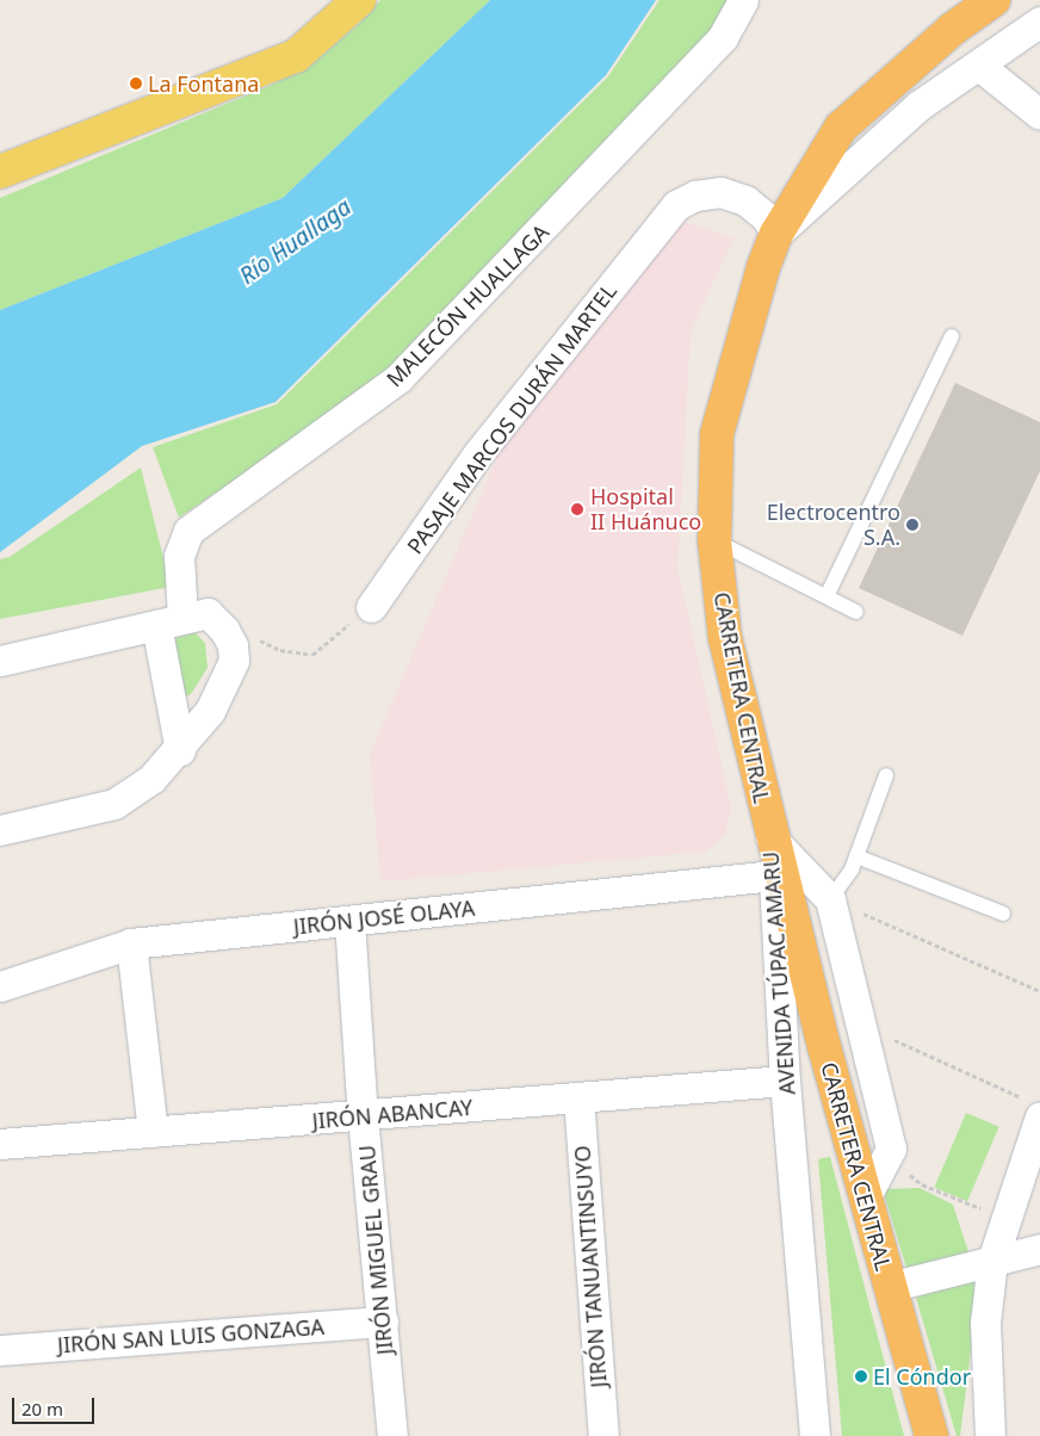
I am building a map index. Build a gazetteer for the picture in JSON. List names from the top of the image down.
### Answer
{
  "streets": {
    "highway": ["CARRETERA CENTRAL"],
    "street": [
      "MALECÓN HUALLAGA",
      "PASAJE MARCOS DURÁN MARTEL",
      "JIRÓN JOSÉ OLAYA",
      "AVENIDA TÚPAC AMARU",
      "JIRÓN ABANCAY",
      "JIRÓN MIGUEL GRAU",
      "JIRÓN TANUANTINSUYO",
      "JIRÓN SAN LUIS GONZAGA"
    ]
  },
  "crossings": [
    ["PASAJE MARCOS DURÁN MARTEL", "CARRETERA CENTRAL"],
    ["CARRETERA CENTRAL", "AVENIDA TÚPAC AMARU"],
    ["JIRÓN JOSÉ OLAYA", "AVENIDA TÚPAC AMARU"],
    ["JIRÓN JOSÉ OLAYA", "JIRÓN MIGUEL GRAU"],
    ["AVENIDA TÚPAC AMARU", "JIRÓN ABANCAY"],
    ["JIRÓN ABANCAY", "JIRÓN MIGUEL GRAU"],
    ["JIRÓN ABANCAY", "JIRÓN TANUANTINSUYO"],
    ["JIRÓN MIGUEL GRAU", "JIRÓN SAN LUIS GONZAGA"]
  ],
  "water": ["Río Huallaga"],
  "places": [
    "La Fontana",
    "Hospital II Huánuco",
    "Electrocentro S.A.",
    "El Cóndor"
  ],
  "scale_bar": "20 m"
}
